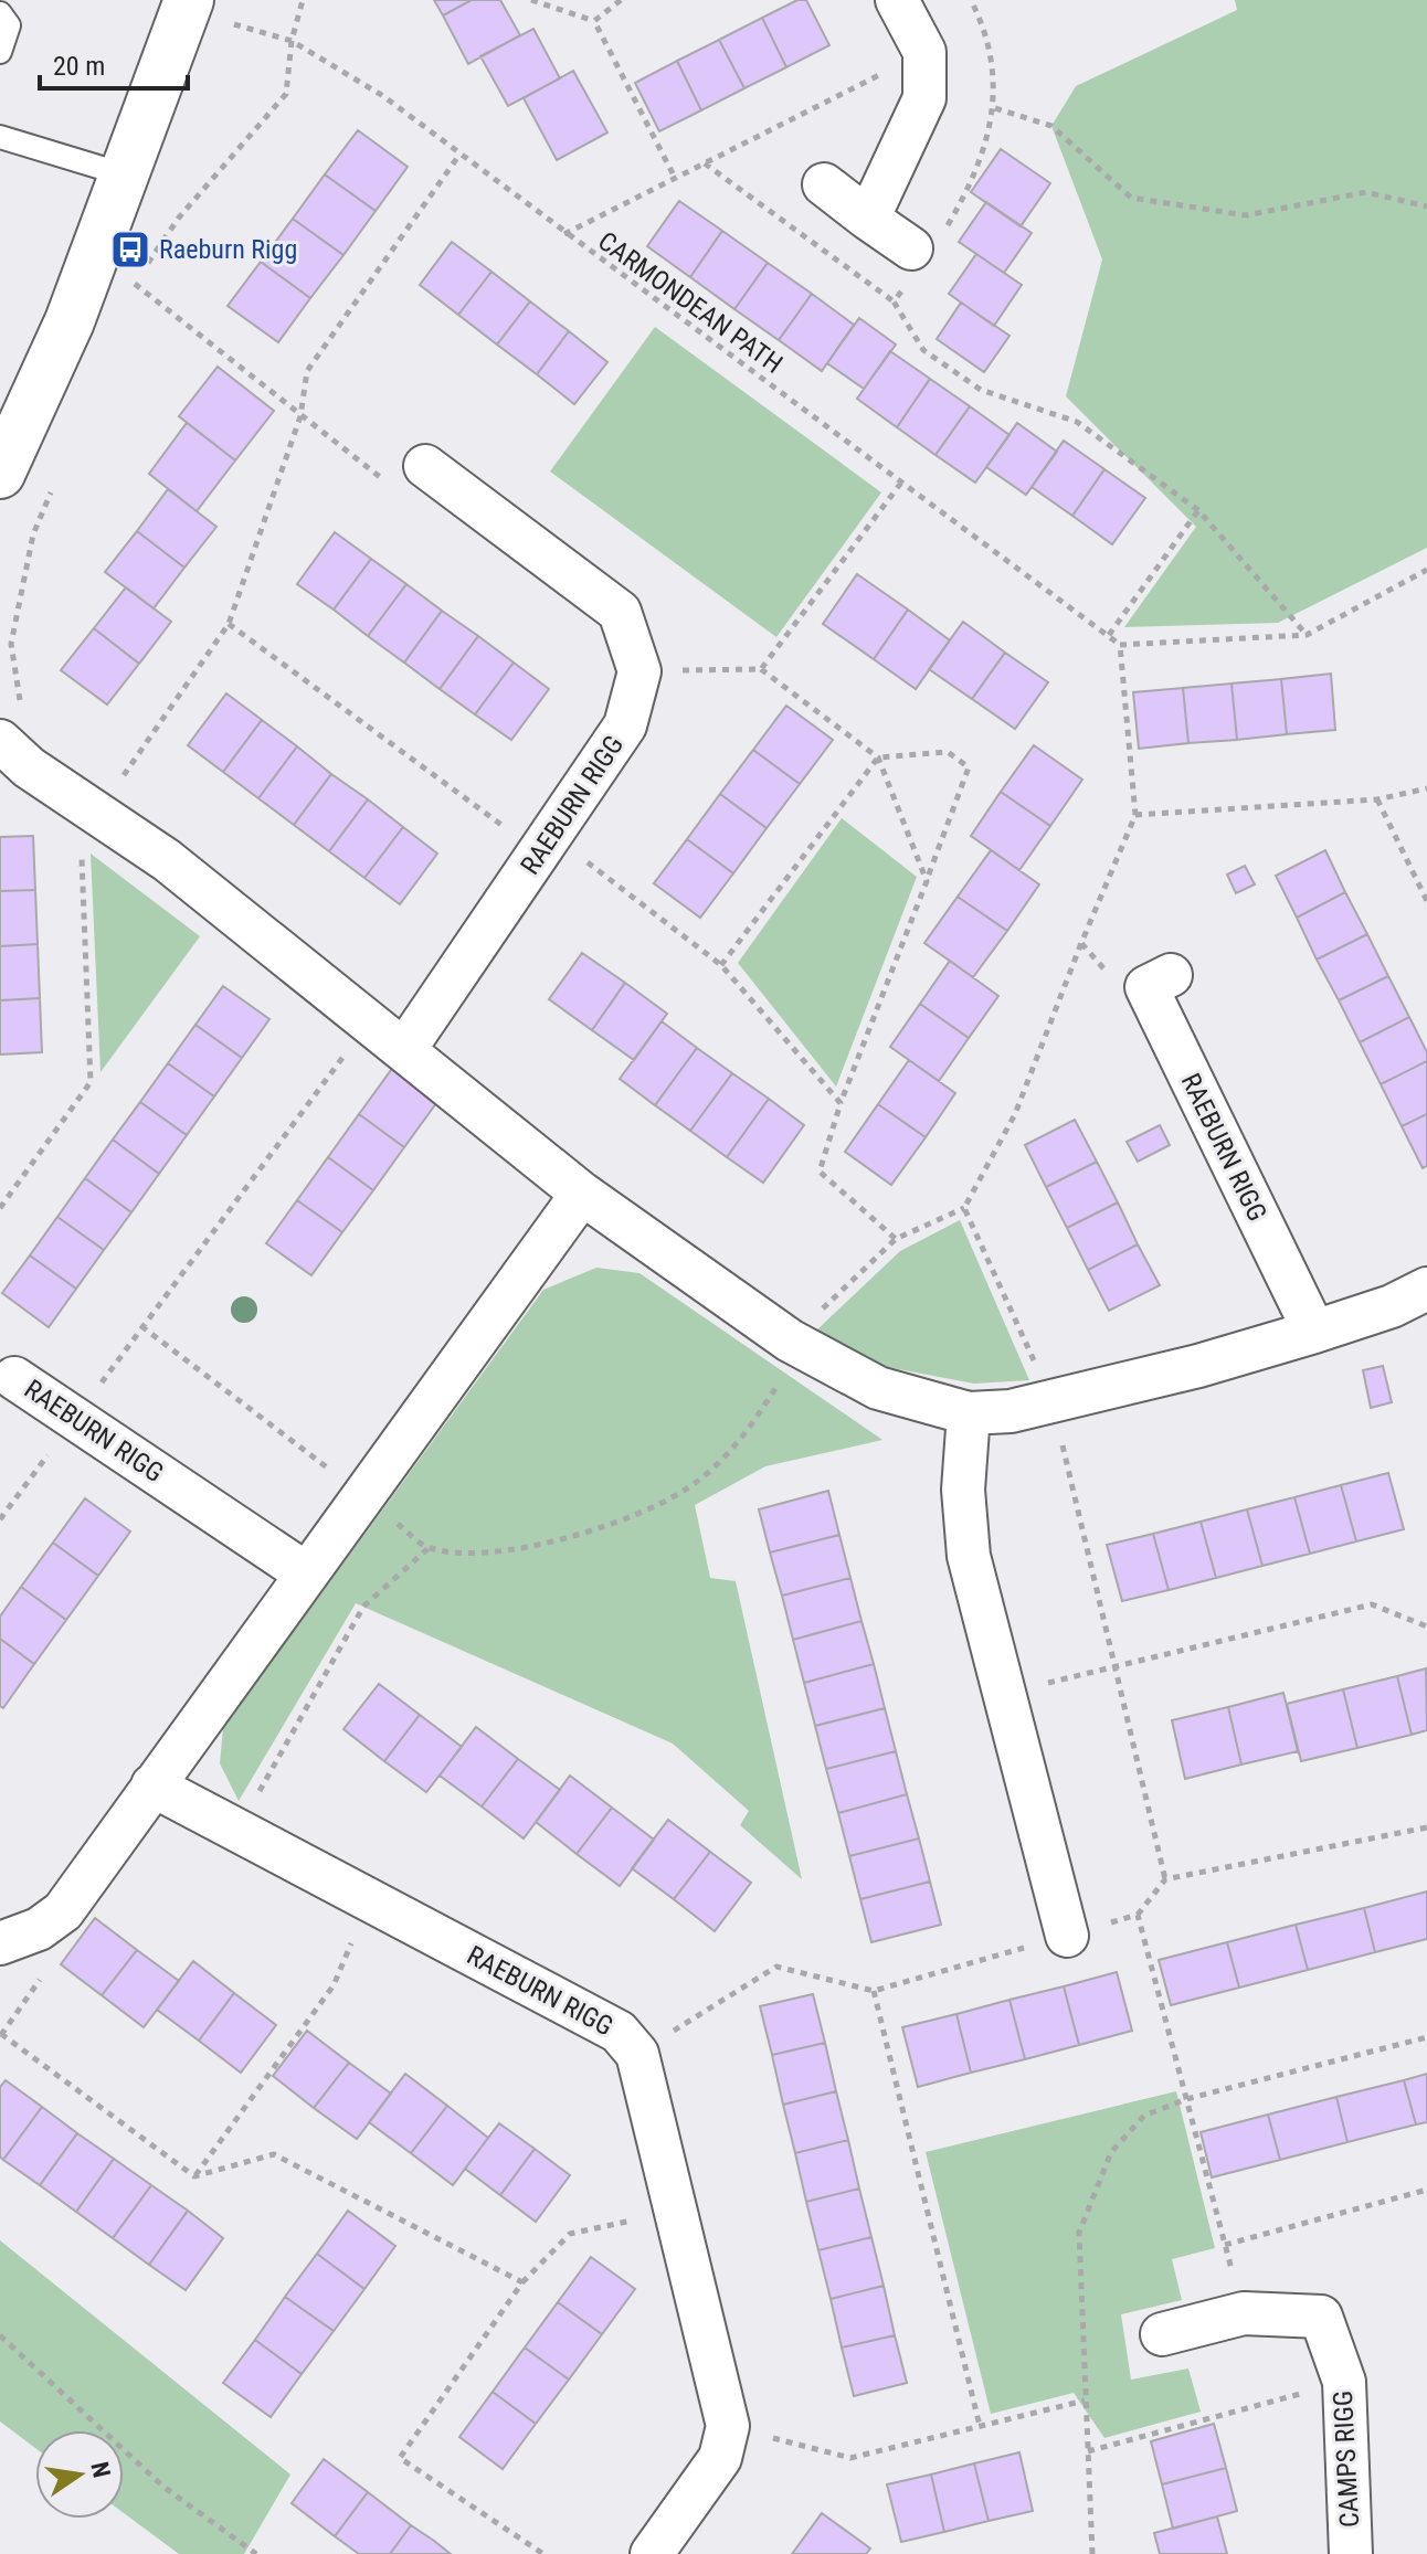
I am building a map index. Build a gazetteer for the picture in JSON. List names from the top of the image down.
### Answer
{
  "streets": {
    "street": ["RAEBURN RIGG", "CAMPS RIGG"],
    "path": ["CARMONDEAN PATH"]
  },
  "places": {
    "bus stop": ["Raeburn Rigg"]
  },
  "scale_bar": "20 m",
  "north": "right"
}
